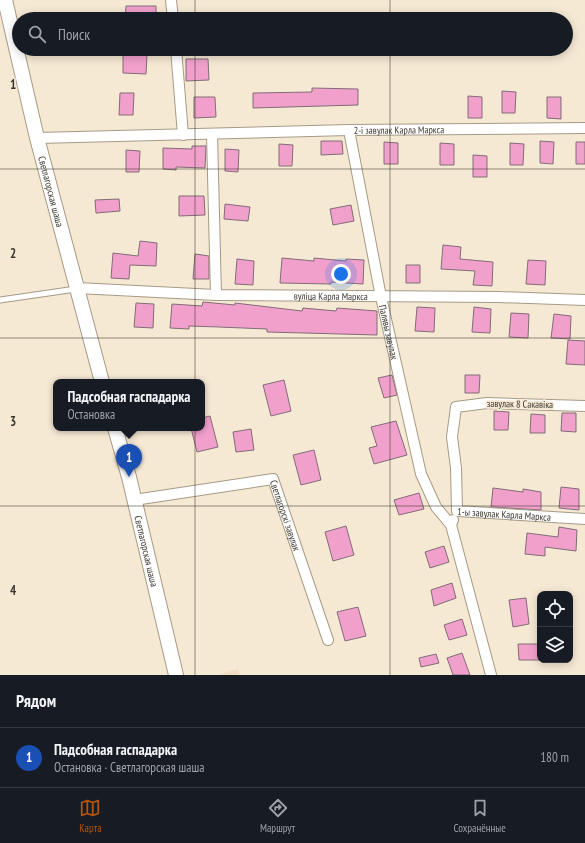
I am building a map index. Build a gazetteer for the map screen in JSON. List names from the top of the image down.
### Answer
{
  "streets": {
    "main road": ["Светлагорская шаша"],
    "street": [
      "2-і завулак Карла Маркса",
      "вуліца Карла Маркса",
      "Палявы завулак",
      "завулак 8 Сакавіка",
      "1-ы завулак Карла Маркса",
      "Светлагорскі завулак"
    ]
  },
  "crossings": [
    ["2-і завулак Карла Маркса", "Светлагорская шаша"],
    ["2-і завулак Карла Маркса", "Палявы завулак"],
    ["Светлагорская шаша", "вуліца Карла Маркса"],
    ["Светлагорская шаша", "Светлагорскі завулак"],
    ["вуліца Карла Маркса", "Палявы завулак"],
    ["завулак 8 Сакавіка", "1-ы завулак Карла Маркса"]
  ],
  "page": {
    "search": "Поиск",
    "popup": ["Падсобная гаспадарка", "Остановка"],
    "pins": "1",
    "heading": "Рядом",
    "list": [
      {
        "mark": "1",
        "name": "Падсобная гаспадарка",
        "note": "Остановка · Светлагорская шаша",
        "value": "180 m"
      }
    ],
    "nav": ["Карта", "Маршрут", "Сохранённые"]
  },
  "grid": {
    "rows": [
      "1",
      "2",
      "3",
      "4"
    ]
  }
}
